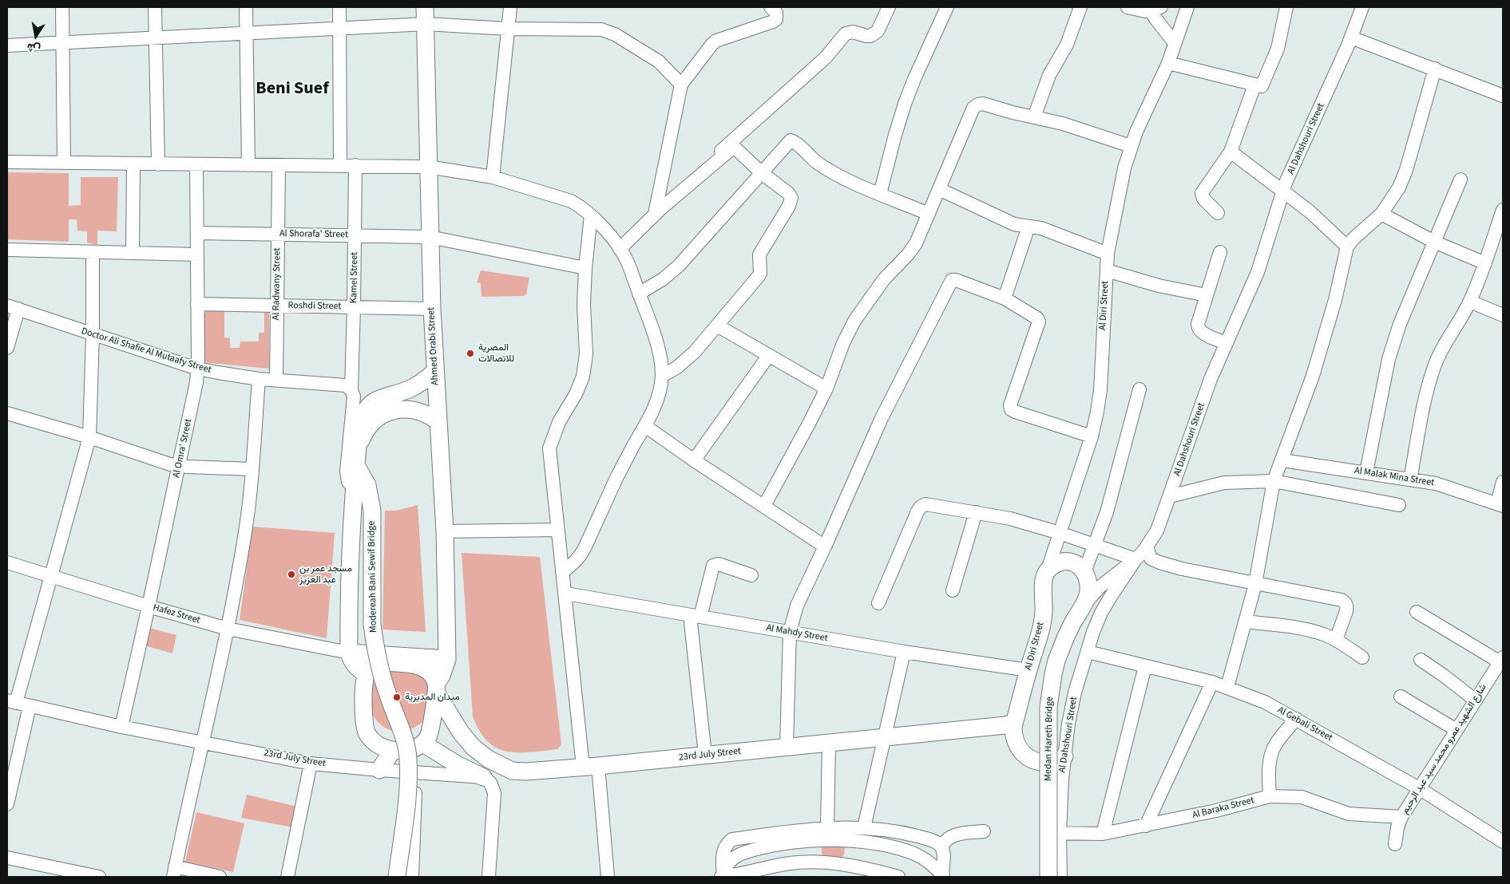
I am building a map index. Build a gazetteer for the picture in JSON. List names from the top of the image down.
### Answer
{
  "streets": {
    "main road": [
      "Al Diri Street",
      "Ahmed Orabi Street",
      "Modereah Bani Sewif Bridge",
      "Medan Hareth Bridge",
      "23rd July Street"
    ],
    "street": [
      "Al Dahshouri Street",
      "Al Shorafa' Street",
      "Kamel Street",
      "Al Radwany Street",
      "Roshdi Street",
      "Doctor Ali Shafie Al Mutaafy Street",
      "Al Omra' Street",
      "Al Malak Mina Street",
      "Hafez Street",
      "Al Mahdy Street",
      "Al Gebali Street",
      "شارع الشهيد عمرو محمد سيد عبد الرحيم",
      "Al Baraka Street"
    ]
  },
  "crossings": [
    ["Al Dahshouri Street", "Al Gebali Street"],
    ["Al Dahshouri Street", "Medan Hareth Bridge"],
    ["Al Dahshouri Street", "Al Baraka Street"],
    ["Al Shorafa' Street", "Kamel Street"],
    ["Al Shorafa' Street", "Al Radwany Street"],
    ["Al Shorafa' Street", "Ahmed Orabi Street"],
    ["Al Shorafa' Street", "Al Omra' Street"],
    ["Kamel Street", "Roshdi Street"],
    ["Kamel Street", "Doctor Ali Shafie Al Mutaafy Street"],
    ["Al Radwany Street", "Roshdi Street"],
    ["Al Radwany Street", "Doctor Ali Shafie Al Mutaafy Street"],
    ["Al Diri Street", "Al Mahdy Street"],
    ["Al Diri Street", "23rd July Street"],
    ["Roshdi Street", "Ahmed Orabi Street"],
    ["Roshdi Street", "Al Omra' Street"],
    ["Ahmed Orabi Street", "23rd July Street"],
    ["Doctor Ali Shafie Al Mutaafy Street", "Al Omra' Street"],
    ["Al Omra' Street", "Hafez Street"],
    ["Al Omra' Street", "23rd July Street"],
    ["Al Gebali Street", "شارع الشهيد عمرو محمد سيد عبد الرحيم"],
    ["شارع الشهيد عمرو محمد سيد عبد الرحيم", "Al Baraka Street"]
  ],
  "districts": ["Beni Suef"],
  "places": ["المصرية للاتصالات", "مسجد عمر بن عبد العزيز", "ميدان المديرية"],
  "north": "bottom"
}
